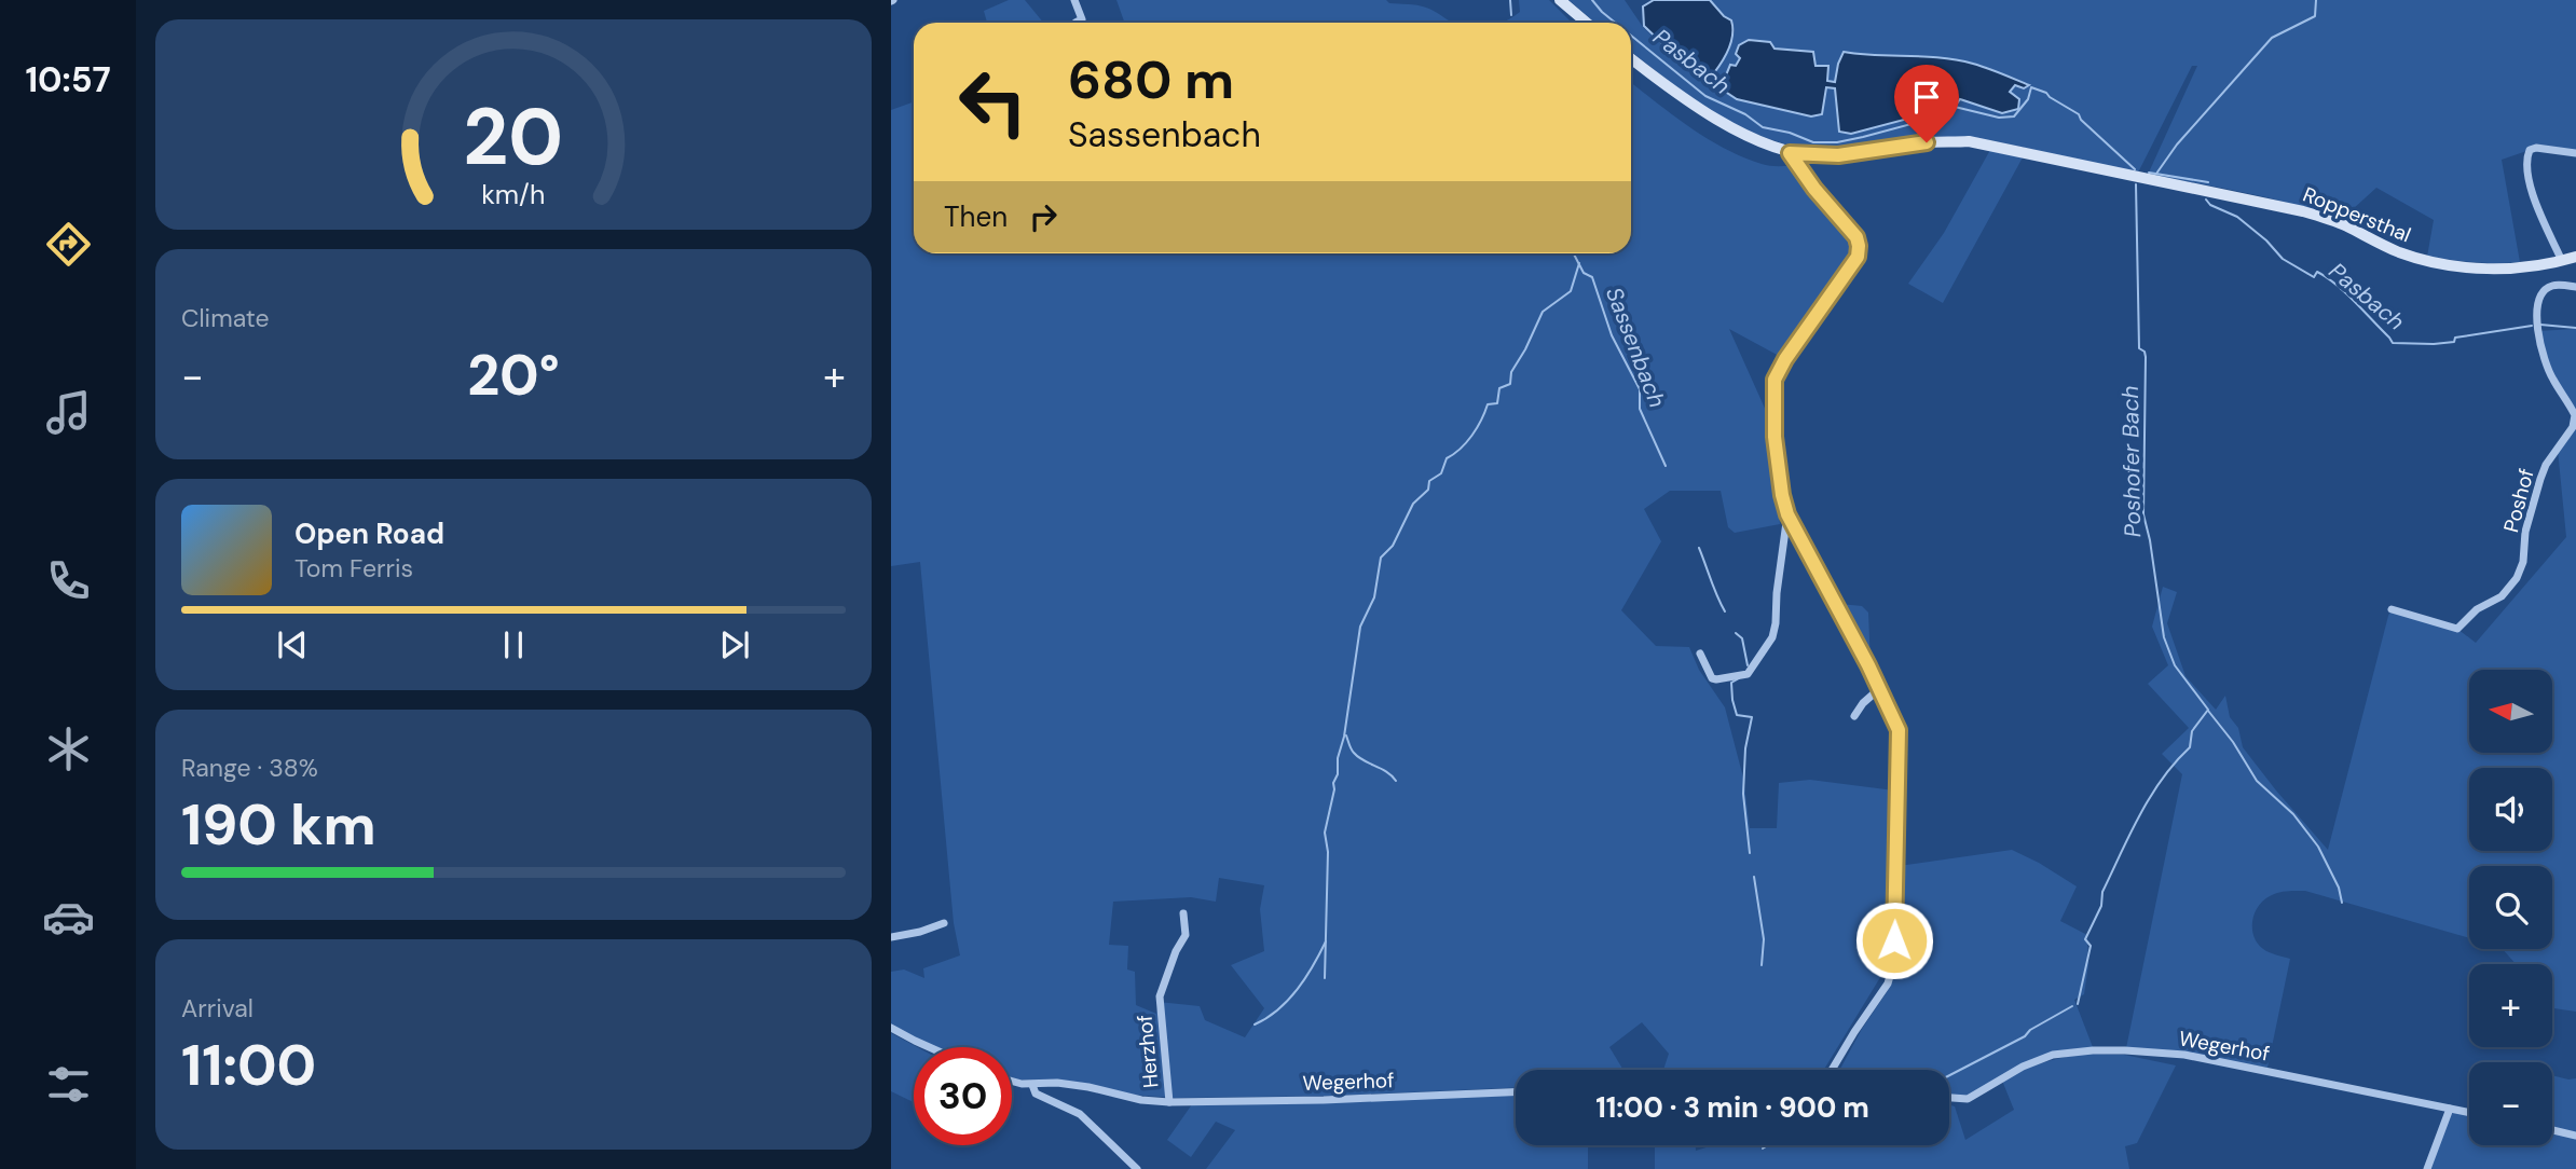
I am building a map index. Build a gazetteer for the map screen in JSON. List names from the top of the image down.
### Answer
{
  "streets": {
    "main road": ["Roppersthal"],
    "street": ["Poshof", "Wegerhof", "Herzhof"]
  },
  "crossings": [
    ["Wegerhof", "Herzhof"]
  ],
  "water": ["Pasbach", "Sassenbach", "Poshofer Bach"],
  "north": "left",
  "page": {
    "tabs": "10:57",
    "turn": ["680 m", "Sassenbach"],
    "then": "Then",
    "tile": [
      "Climate",
      ["Range · 38%", "190 km"],
      ["Arrival", "11:00"]
    ],
    "heat": ["−", "20°", "+"],
    "song": ["Open Road", "Tom Ferris"],
    "map_buttons": ["+", "−"],
    "limit": "30",
    "trip": "11:00 · 3 min · 900 m",
    "gauge": ["20", "km/h"]
  }
}
